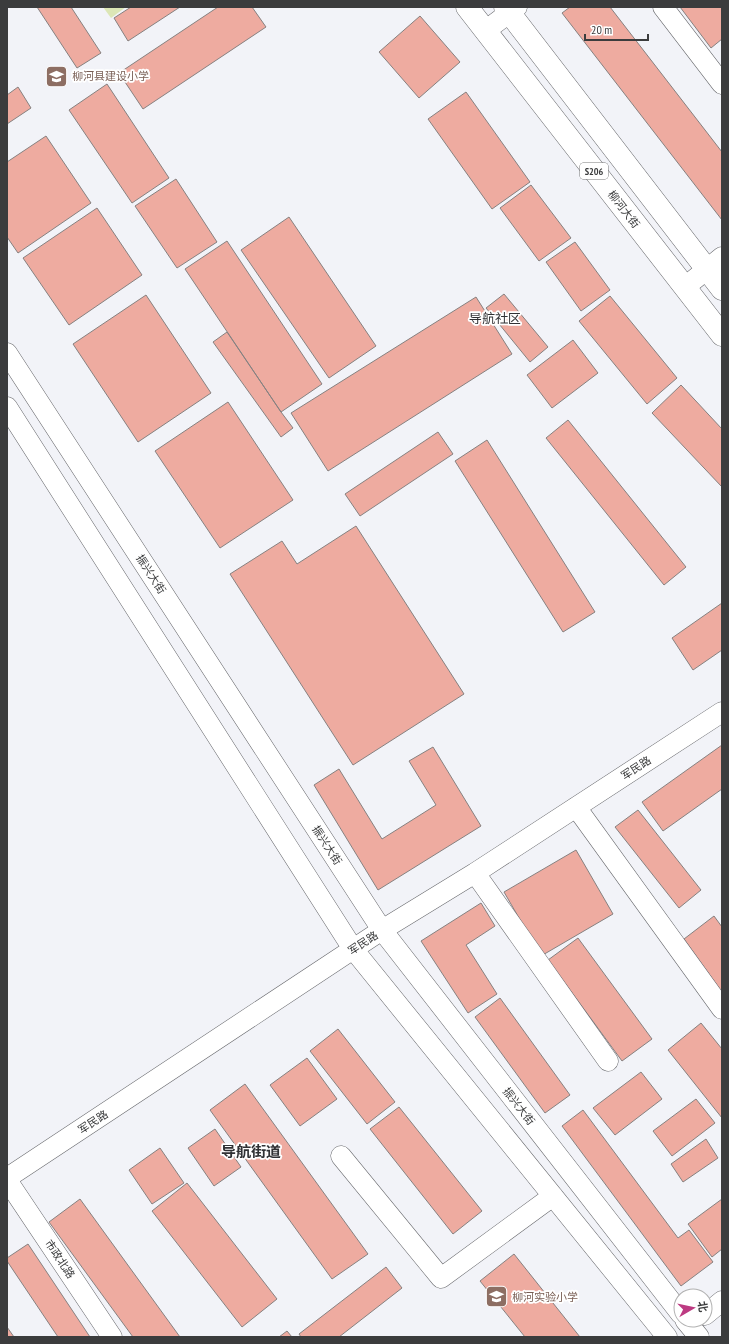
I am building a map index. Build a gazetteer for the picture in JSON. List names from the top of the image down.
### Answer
{
  "streets": {
    "main road": ["S206", "柳河大街"],
    "street": ["振兴大街", "军民路", "市政北路"]
  },
  "crossings": [
    ["振兴大街", "军民路"],
    ["军民路", "市政北路"]
  ],
  "districts": ["导航社区", "导航街道"],
  "places": {
    "school or university": ["柳河县建设小学", "柳河实验小学"]
  },
  "scale_bar": "20 m",
  "north": "right"
}
